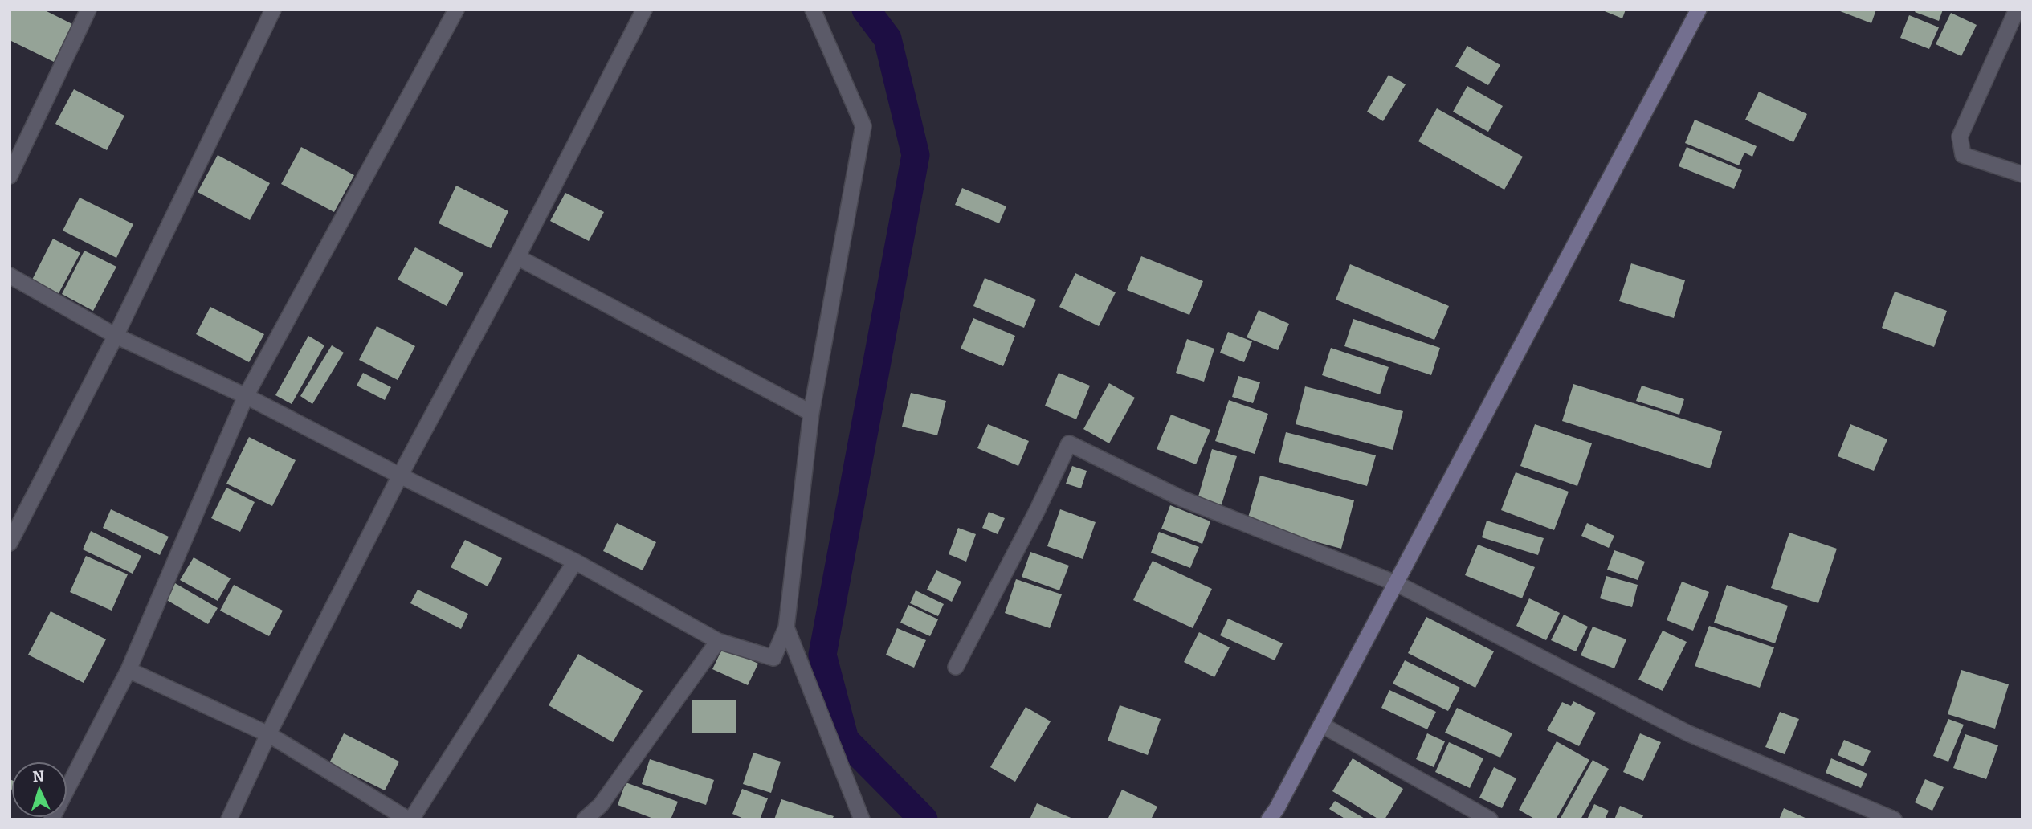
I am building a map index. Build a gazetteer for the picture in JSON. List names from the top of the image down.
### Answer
{
  "north": "top"
}
